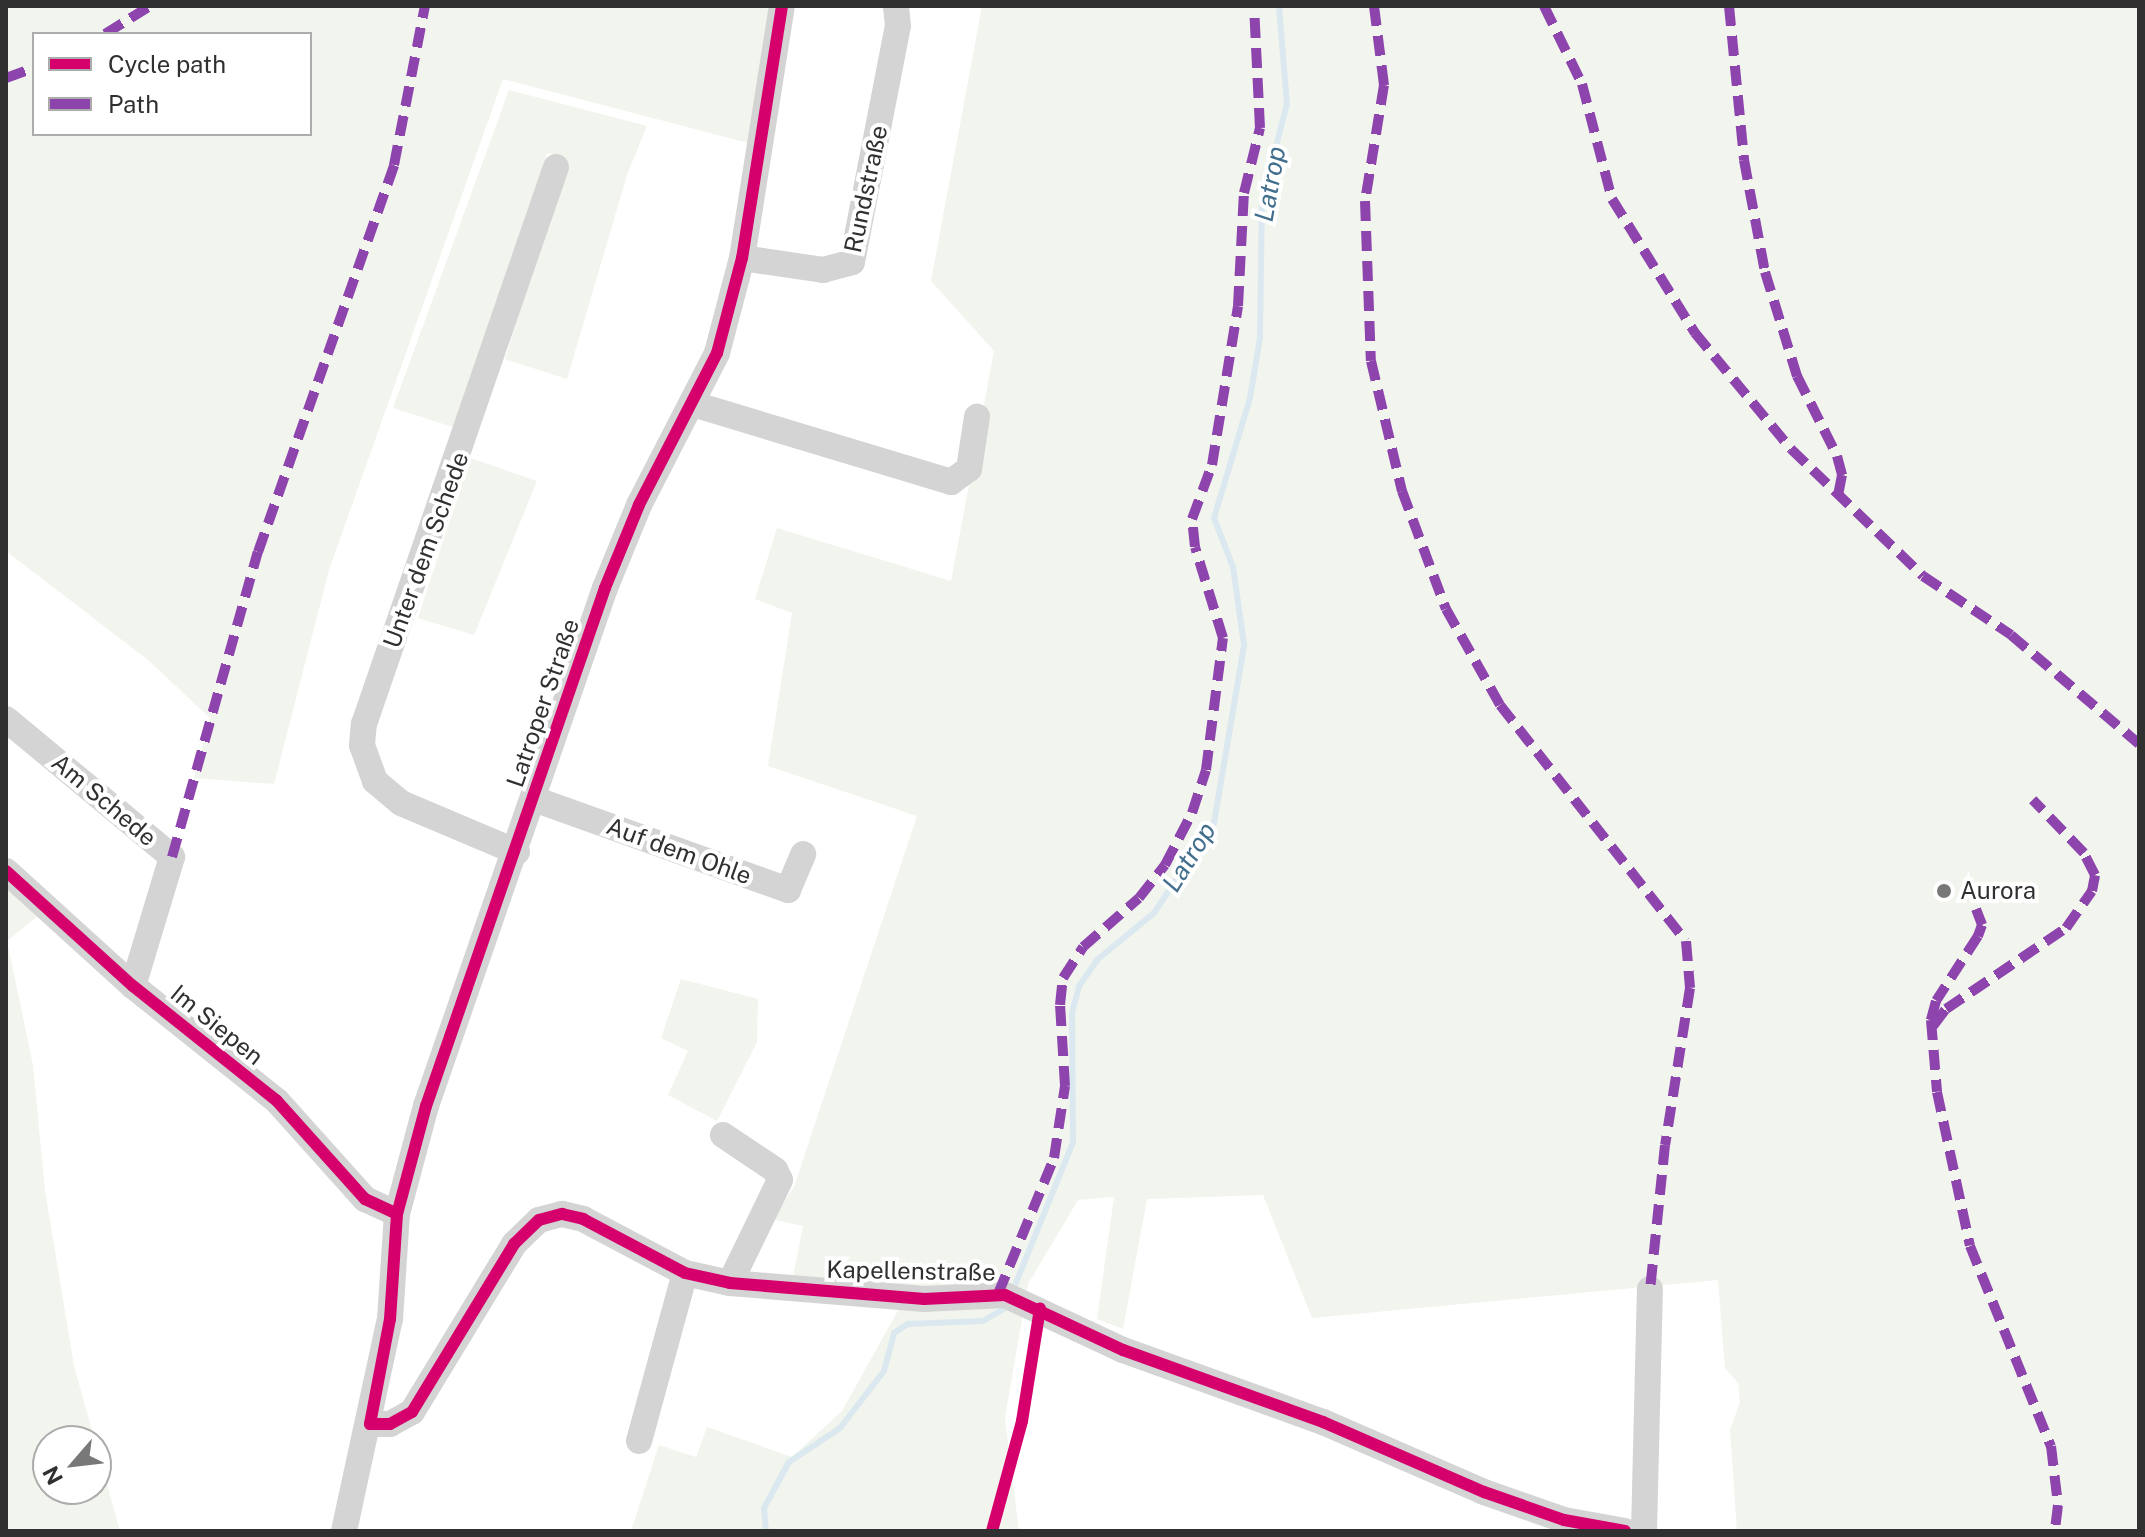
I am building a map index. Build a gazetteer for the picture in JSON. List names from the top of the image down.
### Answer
{
  "streets": {
    "street": [
      "Rundstraße",
      "Unter dem Schede",
      "Latroper Straße",
      "Am Schede",
      "Auf dem Ohle",
      "Im Siepen",
      "Kapellenstraße"
    ]
  },
  "crossings": [
    ["Rundstraße", "Latroper Straße"],
    ["Unter dem Schede", "Latroper Straße"],
    ["Latroper Straße", "Auf dem Ohle"],
    ["Latroper Straße", "Im Siepen"],
    ["Latroper Straße", "Kapellenstraße"],
    ["Am Schede", "Im Siepen"]
  ],
  "water": ["Latrop"],
  "places": ["Aurora"],
  "legend": ["Cycle path", "Path"],
  "north": "bottom left"
}
